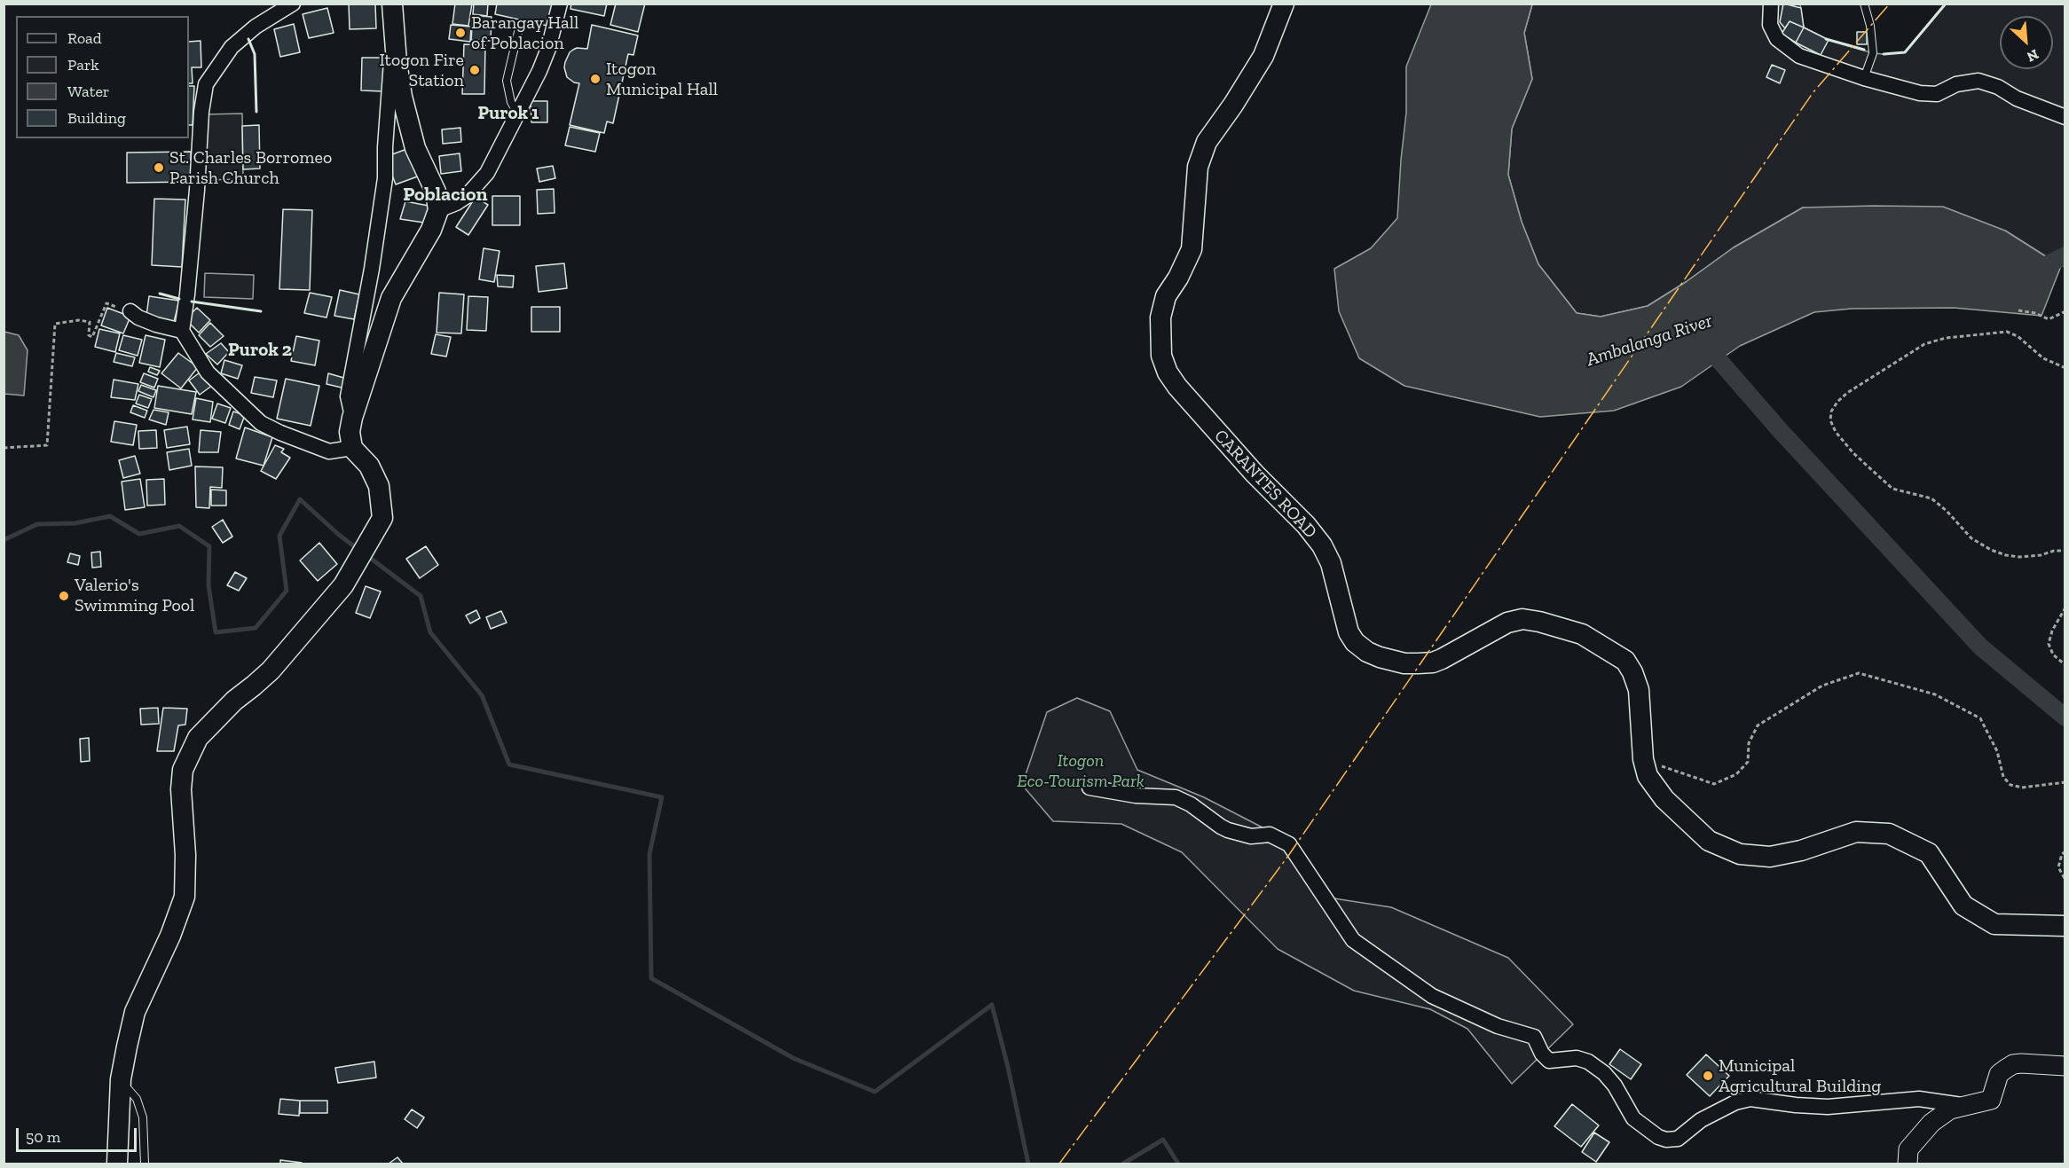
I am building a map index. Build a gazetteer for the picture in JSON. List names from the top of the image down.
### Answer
{
  "streets": {
    "main road": ["CARANTES ROAD"]
  },
  "districts": ["Purok 1", "Poblacion", "Purok 2"],
  "water": ["Ambalanga River"],
  "parks": ["Itogon Eco-Tourism Park"],
  "places": [
    "Barangay Hall of Poblacion",
    "Itogon Fire Station",
    "Itogon Municipal Hall",
    "St. Charles Borromeo Parish Church",
    "Valerio's Swimming Pool",
    "Municipal Agricultural Building"
  ],
  "legend": [
    "Road",
    "Park",
    "Water",
    "Building"
  ],
  "scale_bar": "50 m",
  "north": "bottom right"
}
